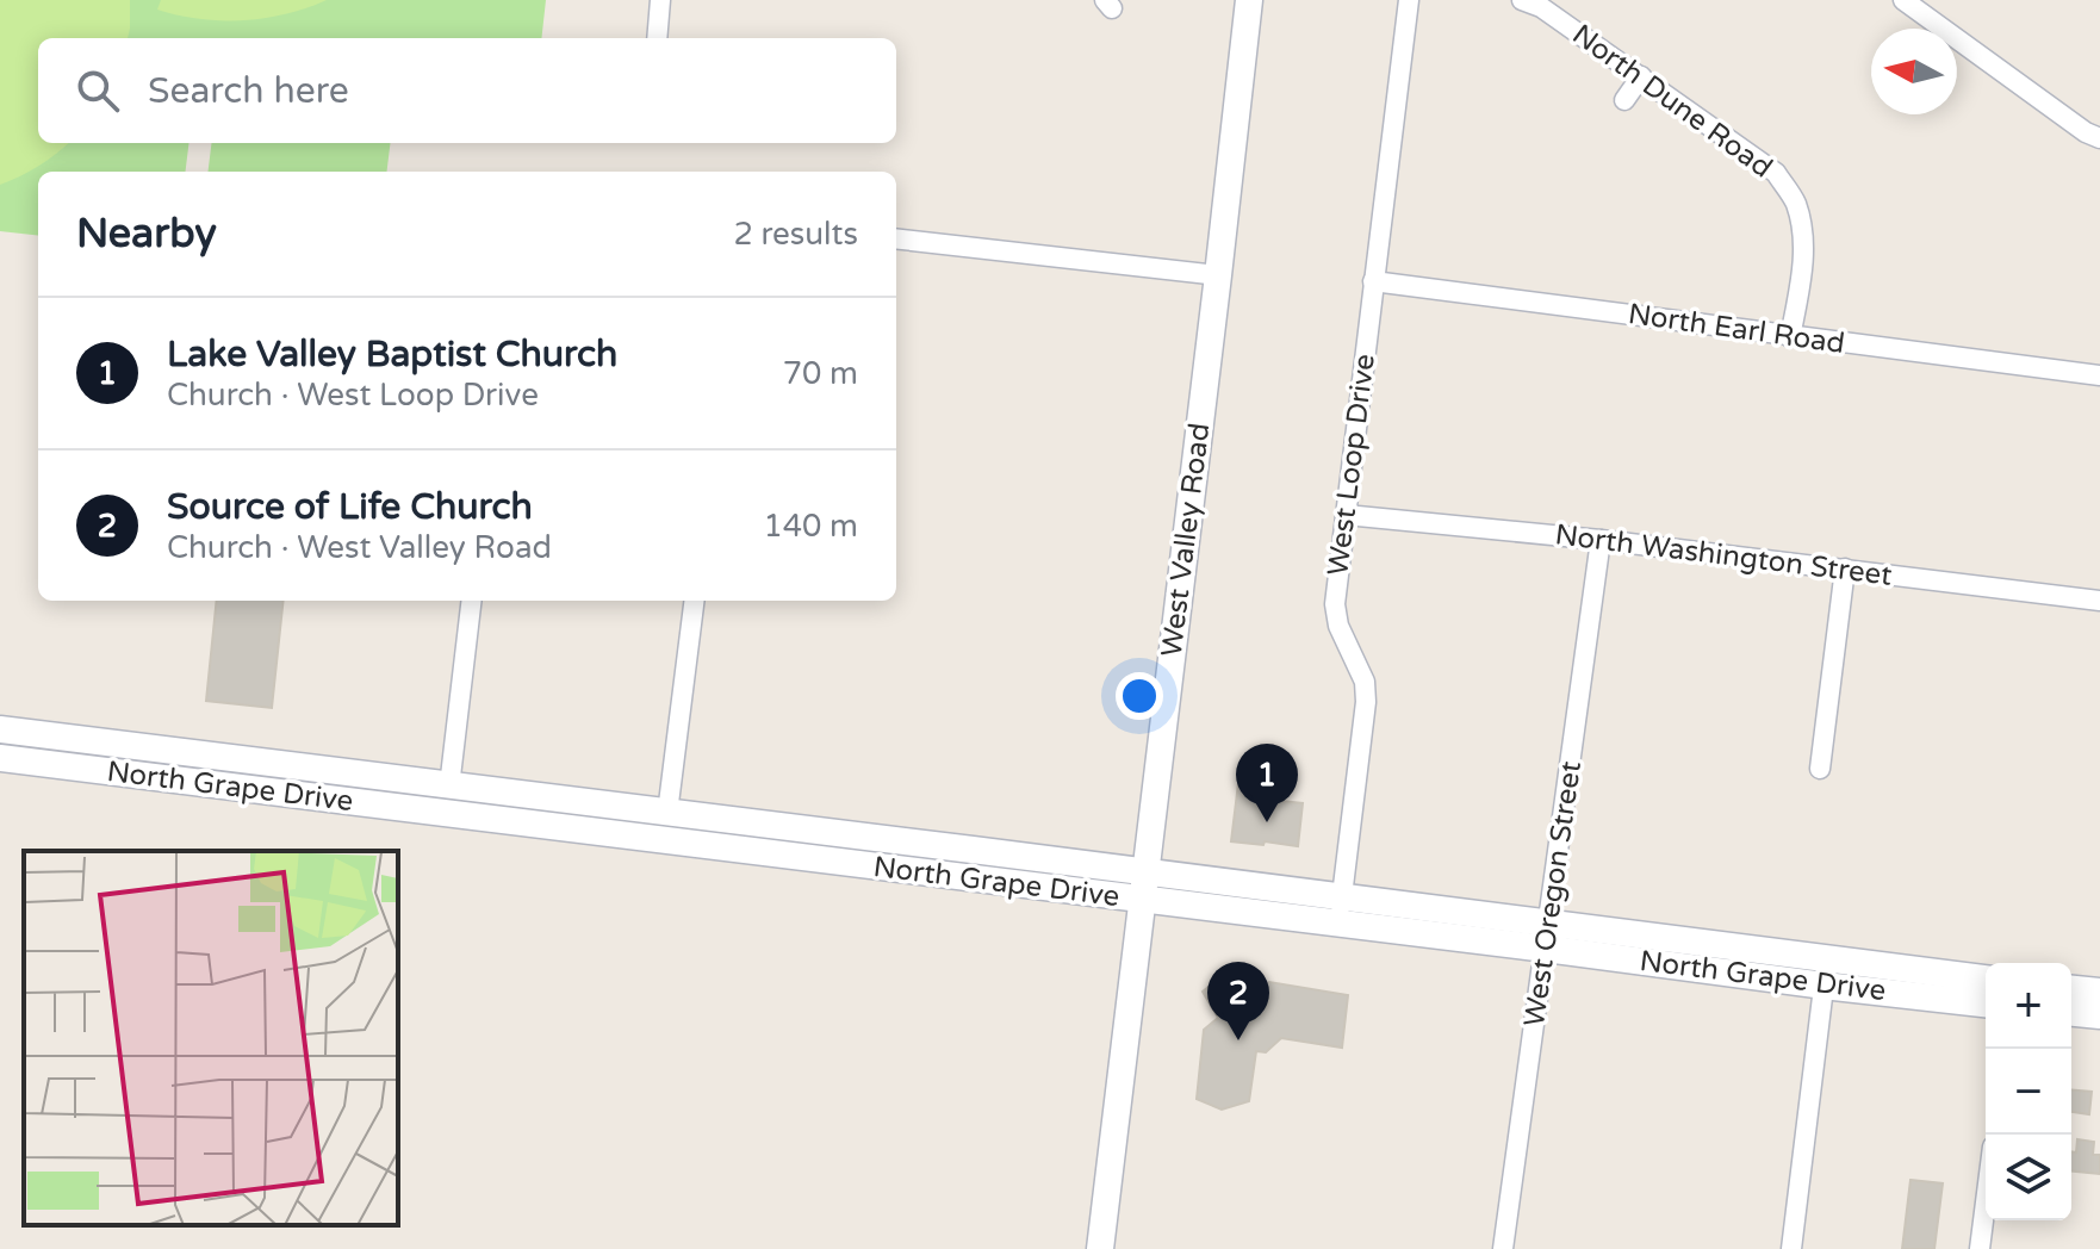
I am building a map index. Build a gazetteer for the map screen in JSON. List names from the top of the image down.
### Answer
{
  "streets": {
    "main road": ["West Valley Road", "North Grape Drive"],
    "street": [
      "North Dune Road",
      "North Earl Road",
      "West Loop Drive",
      "North Washington Street",
      "West Oregon Street"
    ]
  },
  "crossings": [
    ["North Dune Road", "North Earl Road"],
    ["North Earl Road", "West Loop Drive"],
    ["West Loop Drive", "North Washington Street"],
    ["West Loop Drive", "North Grape Drive"],
    ["West Valley Road", "North Grape Drive"],
    ["North Washington Street", "West Oregon Street"],
    ["North Grape Drive", "West Oregon Street"]
  ],
  "north": "left",
  "page": {
    "search": "Search here",
    "heading": ["Nearby", "2 results"],
    "list": [
      {
        "mark": "1",
        "name": "Lake Valley Baptist Church",
        "note": "Church · West Loop Drive",
        "value": "70 m"
      },
      {
        "mark": "2",
        "name": "Source of Life Church",
        "note": "Church · West Valley Road",
        "value": "140 m"
      }
    ],
    "pins": ["1", "2"],
    "map_buttons": ["+", "−"]
  }
}
